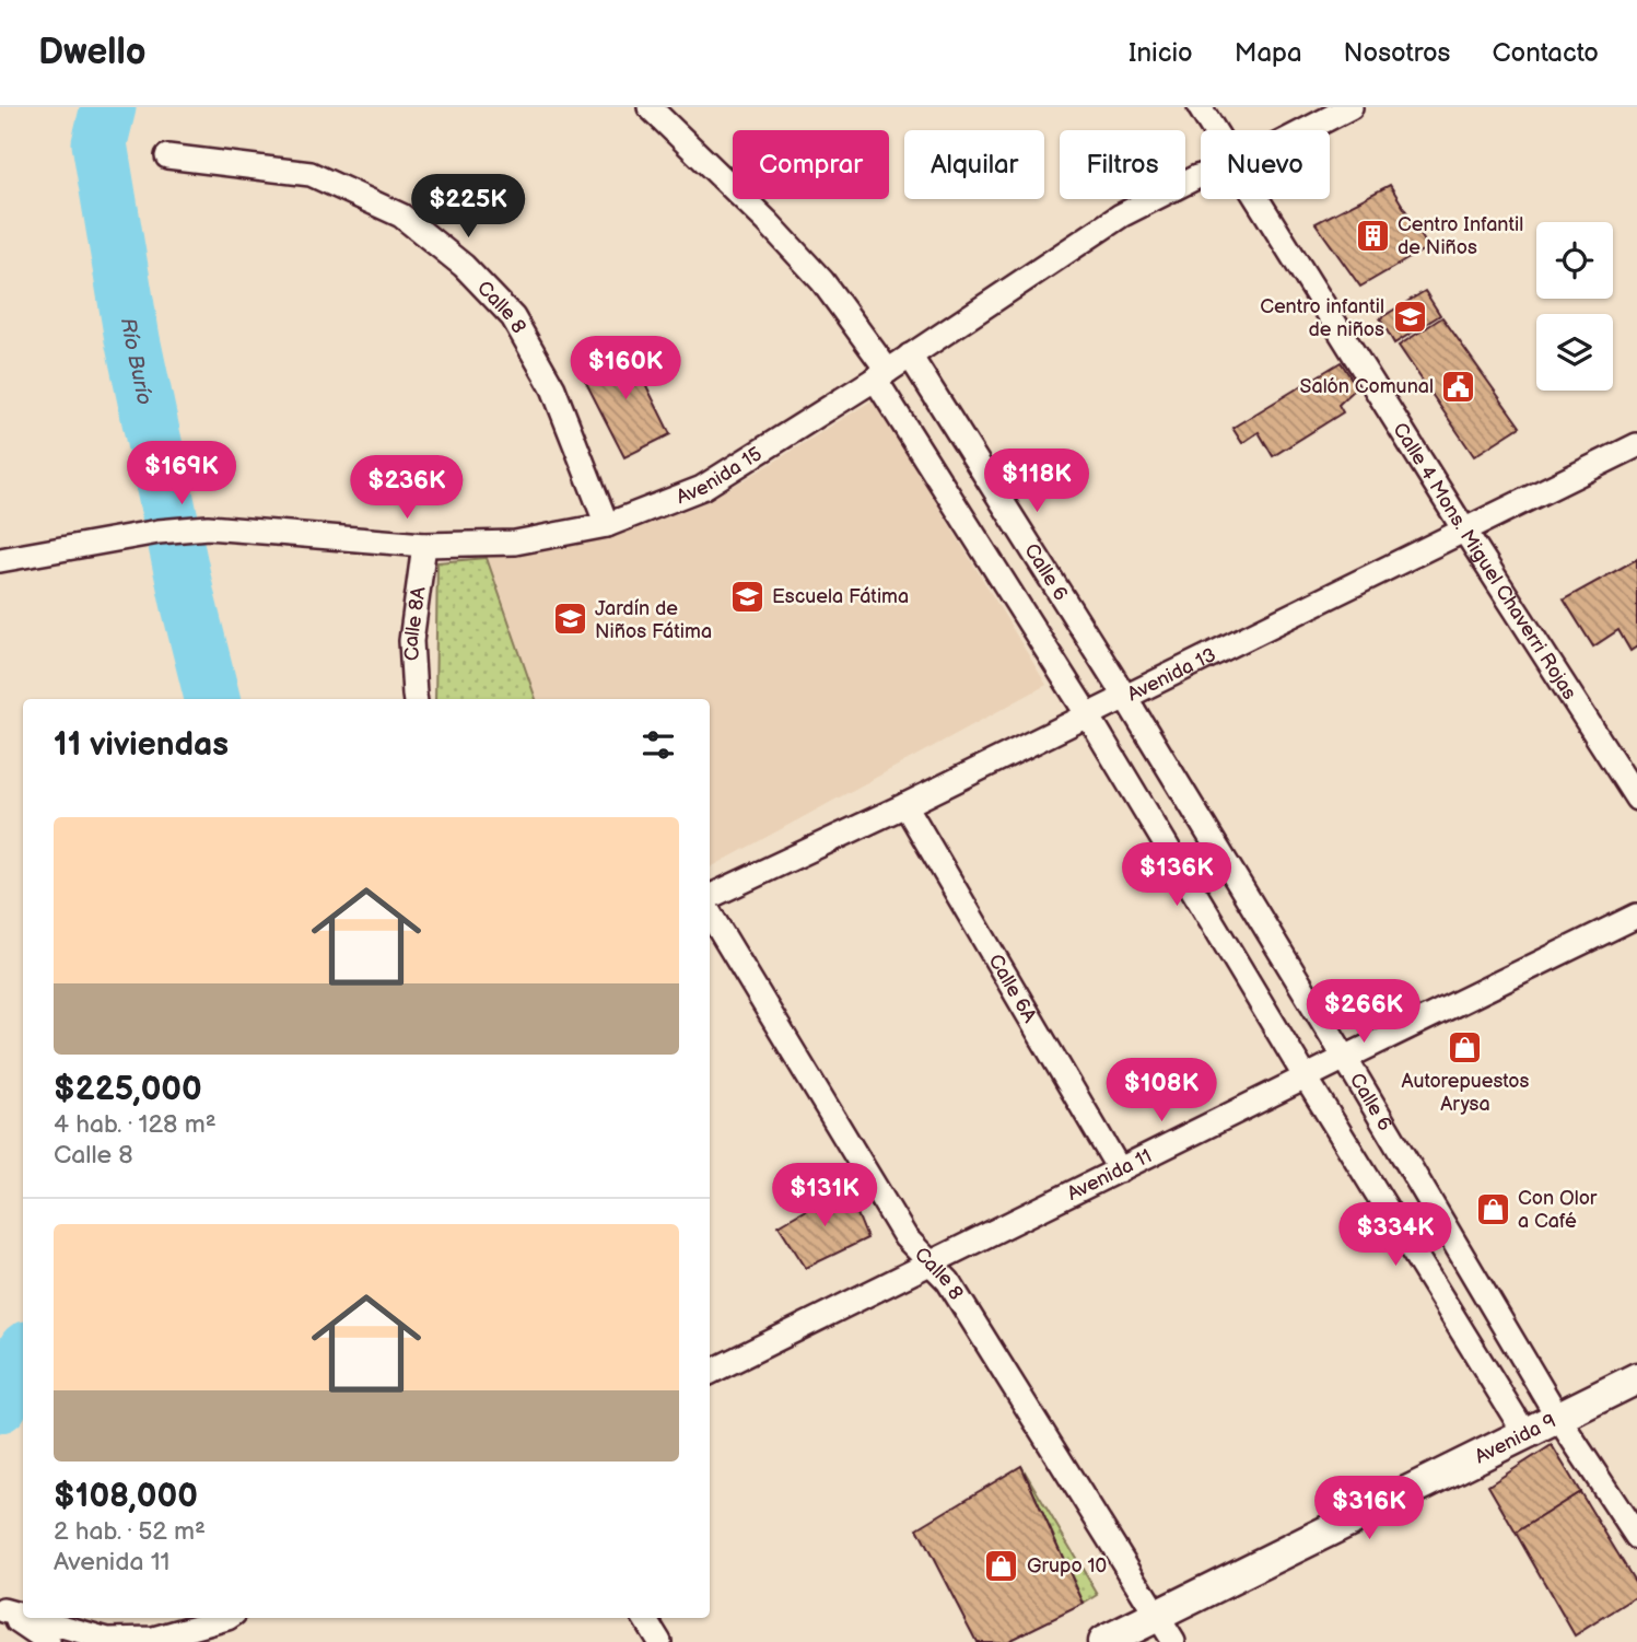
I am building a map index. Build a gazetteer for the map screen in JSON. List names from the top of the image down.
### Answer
{
  "streets": {
    "street": [
      "Calle 8",
      "Avenida 15",
      "Calle 4 Mons. Miguel Chaverri Rojas",
      "Calle 6",
      "Calle 8A",
      "Avenida 13",
      "Calle 6A",
      "Avenida 11",
      "Avenida 9"
    ]
  },
  "crossings": [
    ["Calle 8", "Avenida 15"],
    ["Calle 8", "Avenida 11"],
    ["Calle 8", "Avenida 9"],
    ["Avenida 15", "Calle 6"],
    ["Avenida 15", "Calle 8A"],
    ["Calle 4 Mons. Miguel Chaverri Rojas", "Avenida 13"],
    ["Calle 6", "Avenida 13"],
    ["Calle 6", "Avenida 11"],
    ["Calle 6", "Avenida 9"],
    ["Avenida 13", "Calle 6A"],
    ["Calle 6A", "Avenida 11"]
  ],
  "water": ["Río Burío"],
  "places": {
    "building": ["Centro Infantil de Niños"],
    "school or university": ["Centro infantil de niños", "Escuela Fátima", "Jardín de Niños Fátima"],
    "public building": ["Salón Comunal"],
    "shop": ["Autorepuestos Arysa", "Con Olor a Café", "Grupo 10"]
  },
  "page": {
    "header": "Dwello",
    "nav": [
      "Inicio",
      "Mapa",
      "Nosotros",
      "Contacto"
    ],
    "chip": [
      "Comprar",
      "Alquilar",
      "Filtros",
      "Nuevo"
    ],
    "price": [
      "$225K",
      "$160K",
      "$169K",
      "$118K",
      "$236K",
      "$136K",
      "$266K",
      "$108K",
      "$131K",
      "$334K",
      "$316K"
    ],
    "heading": "11 viviendas",
    "list": [
      {
        "name": "$225,000",
        "note": "4 hab. · 128 m² · Calle 8"
      },
      {
        "name": "$108,000",
        "note": "2 hab. · 52 m² · Avenida 11"
      }
    ]
  }
}
